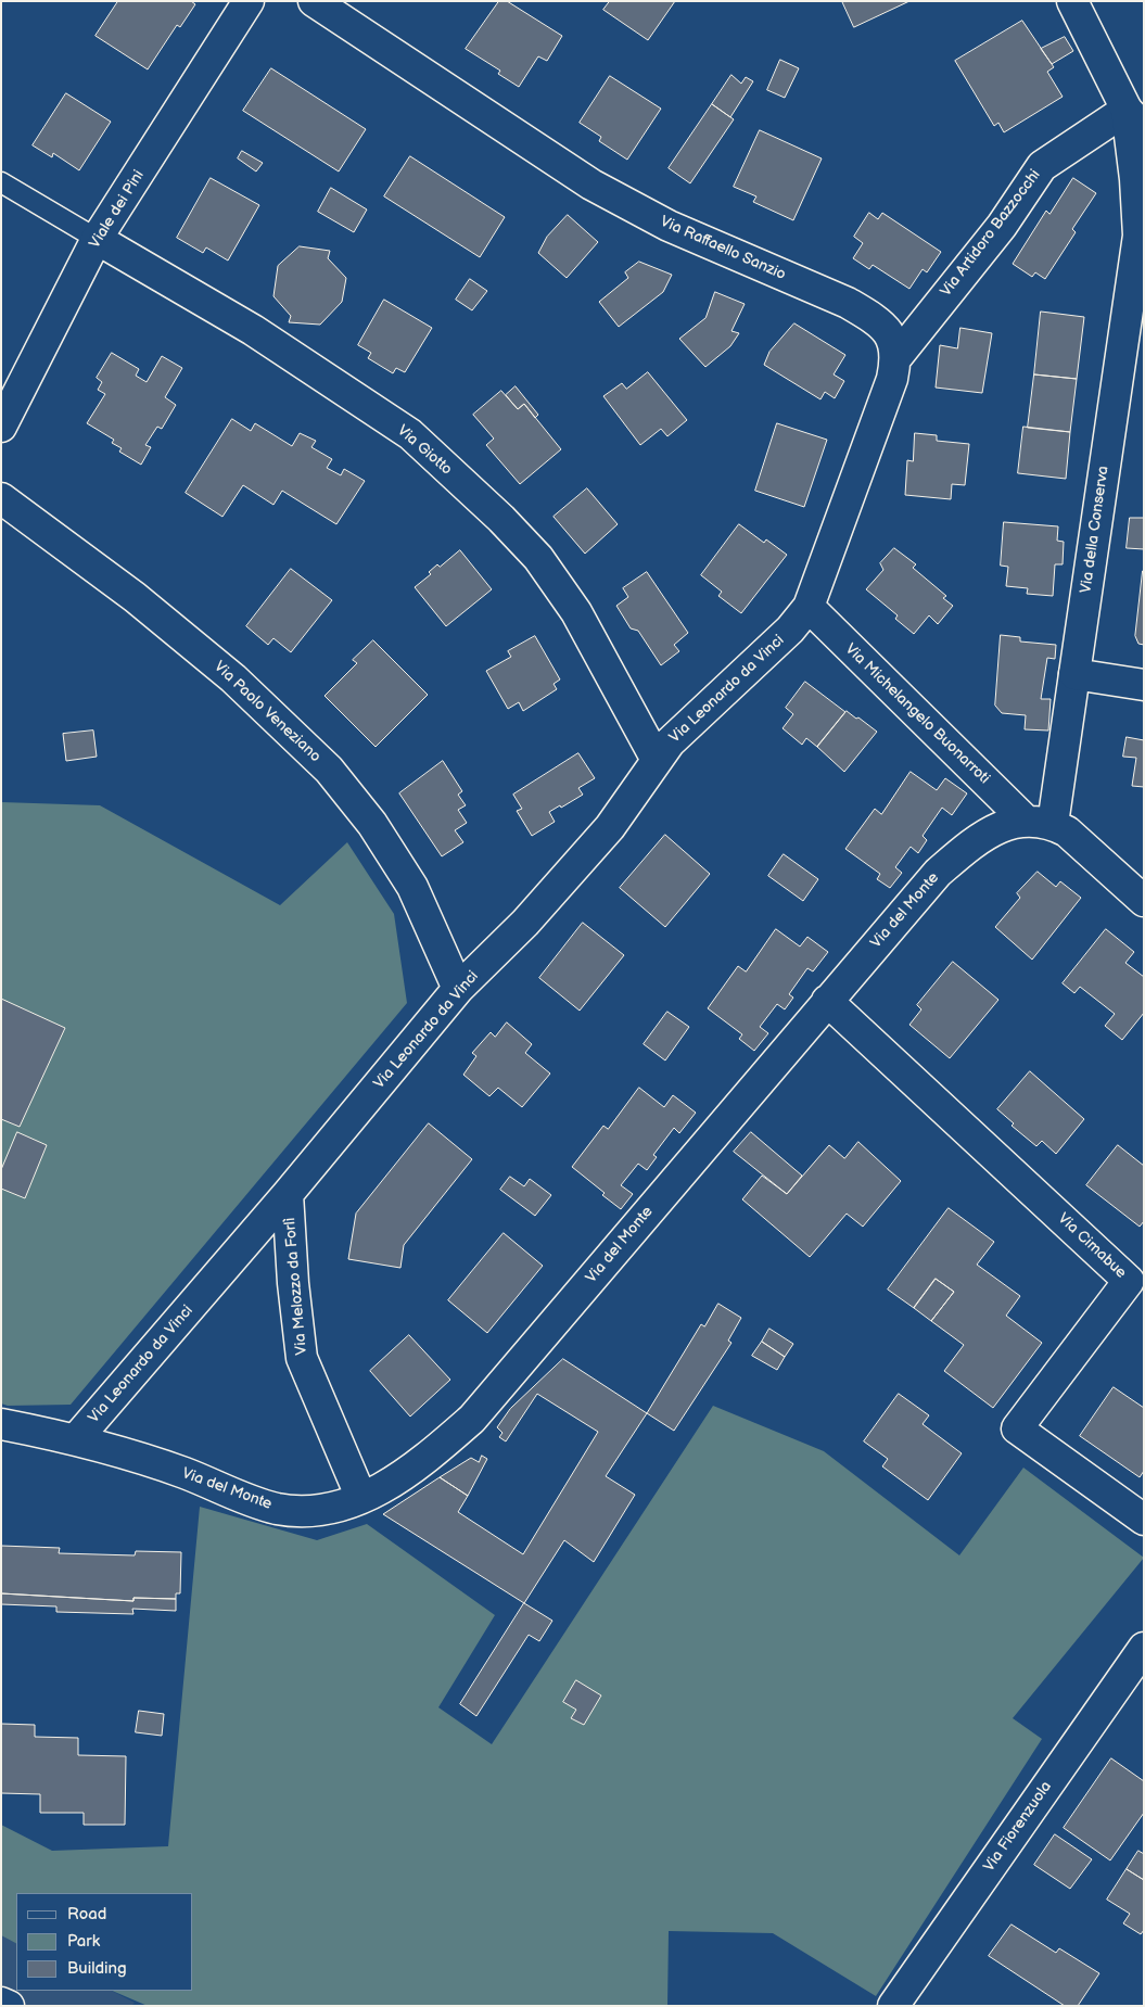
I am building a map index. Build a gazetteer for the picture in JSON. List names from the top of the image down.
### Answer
{
  "streets": {
    "street": [
      "Viale dei Pini",
      "Via Artidoro Bazzocchi",
      "Via Raffaello Sanzio",
      "Via Giotto",
      "Via della Conserva",
      "Via Leonardo da Vinci",
      "Via Paolo Veneziano",
      "Via Michelangelo Buonarroti",
      "Via del Monte",
      "Via Cimabue",
      "Via Melozzo da Forlì",
      "Via Fiorenzuola"
    ]
  },
  "crossings": [
    ["Viale dei Pini", "Via Giotto"],
    ["Via Artidoro Bazzocchi", "Via Raffaello Sanzio"],
    ["Via Artidoro Bazzocchi", "Via della Conserva"],
    ["Via Giotto", "Via Leonardo da Vinci"],
    ["Via della Conserva", "Via Michelangelo Buonarroti"],
    ["Via della Conserva", "Via del Monte"],
    ["Via Leonardo da Vinci", "Via Paolo Veneziano"],
    ["Via Leonardo da Vinci", "Via Michelangelo Buonarroti"],
    ["Via Leonardo da Vinci", "Via del Monte"],
    ["Via Leonardo da Vinci", "Via Melozzo da Forlì"],
    ["Via Michelangelo Buonarroti", "Via del Monte"],
    ["Via del Monte", "Via Cimabue"],
    ["Via del Monte", "Via Melozzo da Forlì"]
  ],
  "legend": ["Road", "Park", "Building"]
}
